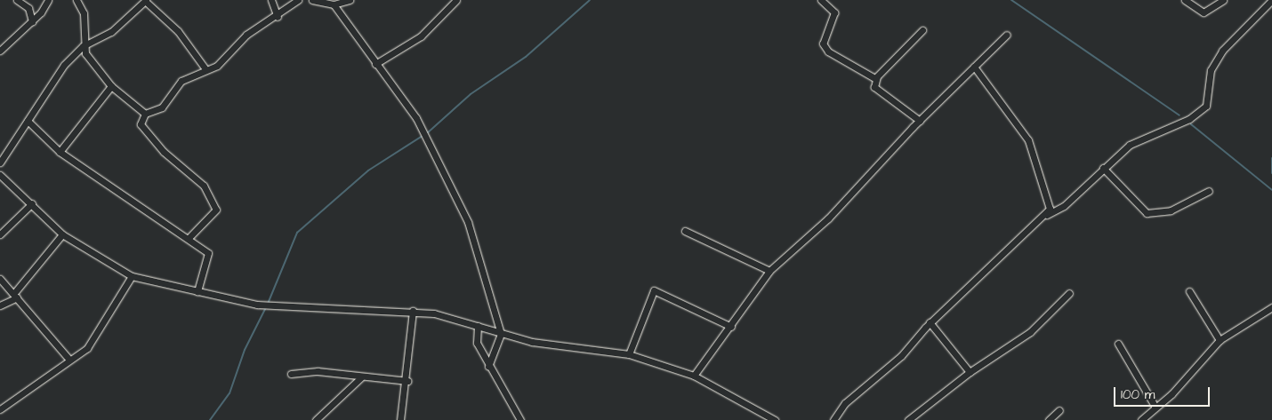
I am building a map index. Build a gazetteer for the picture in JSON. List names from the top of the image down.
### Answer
{
  "scale_bar": "100 m"
}
